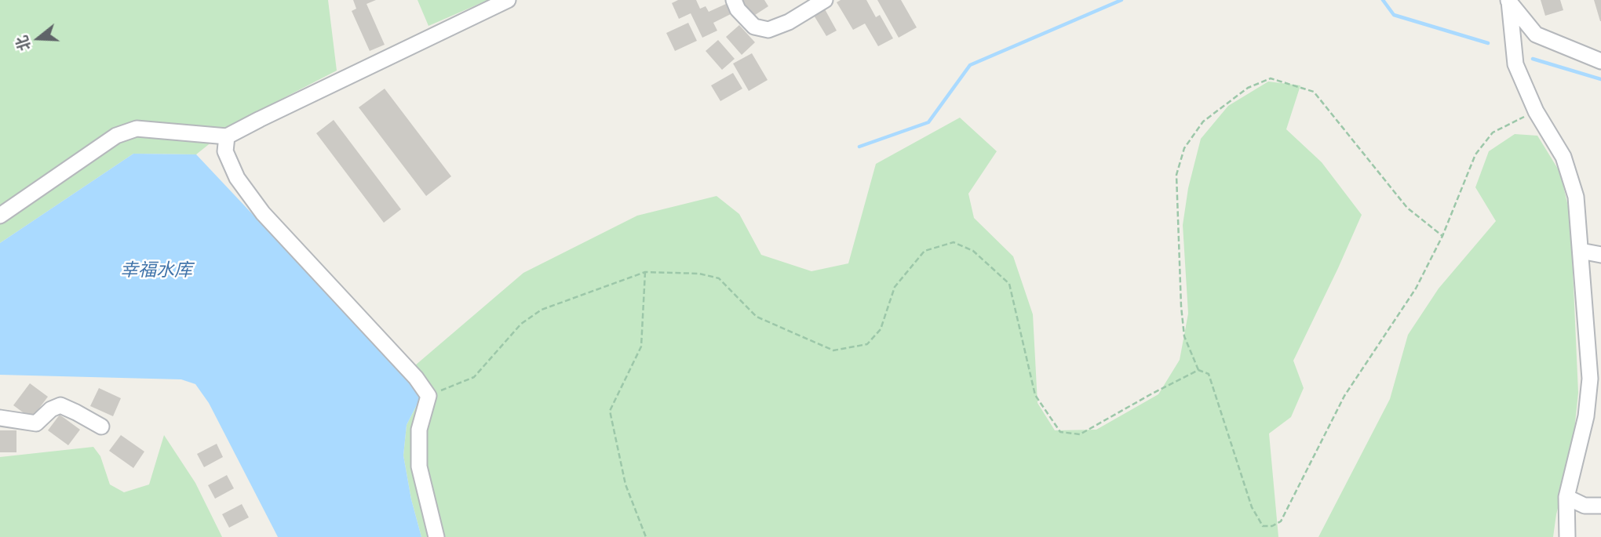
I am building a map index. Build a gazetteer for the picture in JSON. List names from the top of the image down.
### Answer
{
  "water": ["幸福水库"],
  "north": "left"
}
